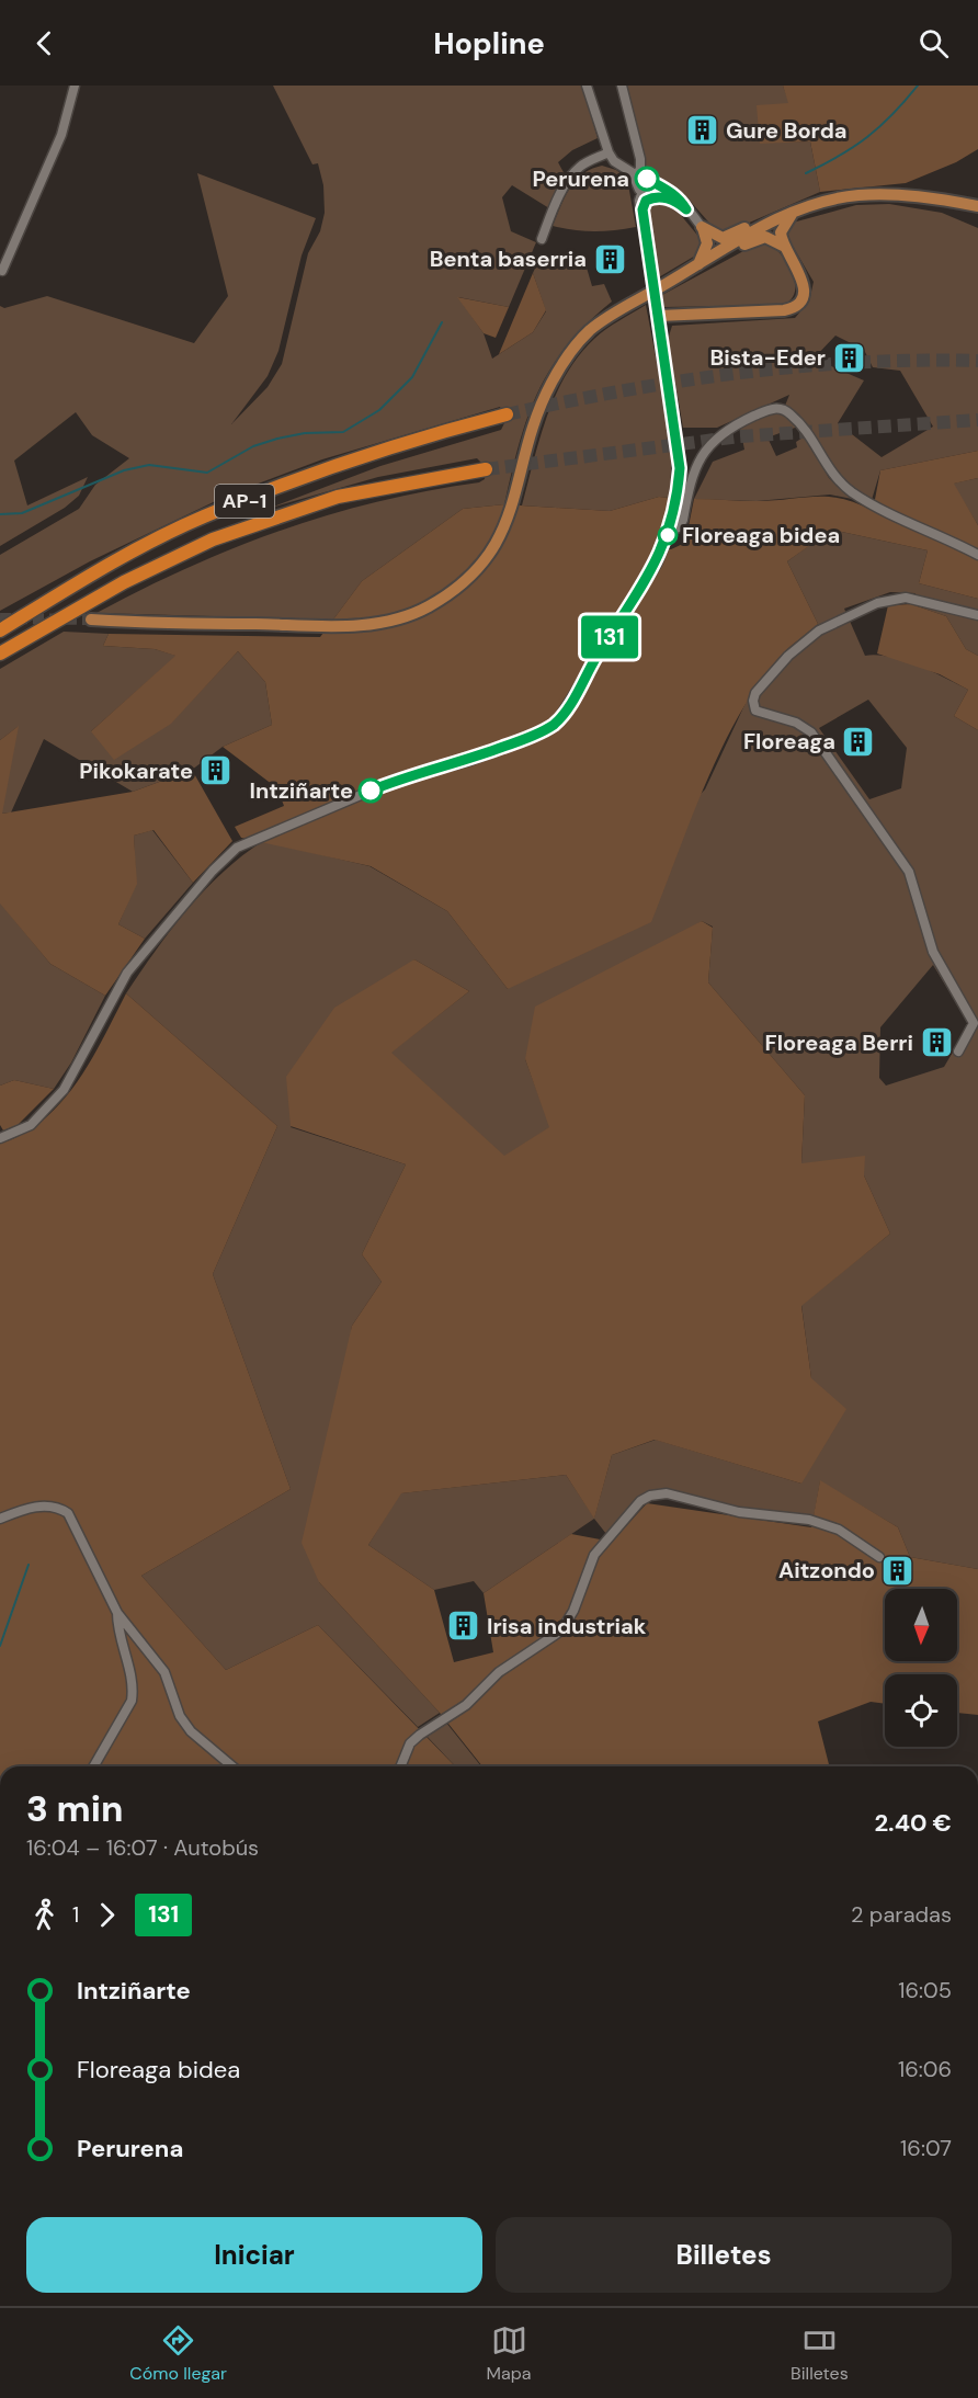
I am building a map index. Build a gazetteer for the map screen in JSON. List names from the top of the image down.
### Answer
{
  "streets": {
    "highway": ["AP-1"]
  },
  "places": {
    "building": [
      "Gure Borda",
      "Benta baserria",
      "Bista-Eder",
      "Floreaga",
      "Pikokarate",
      "Floreaga Berri",
      "Aitzondo",
      "Irisa industriak"
    ],
    "other": ["Perurena", "Floreaga bidea", "Intziñarte"]
  },
  "lines": ["bus line 131"],
  "north": "bottom",
  "page": {
    "header": "Hopline",
    "on_map": "131",
    "heading": ["3 min", "16:04 – 16:07 · Autobús", "2.40 €"],
    "legs": ["1", "131", "2 paradas"],
    "list": [
      {
        "name": "Intziñarte",
        "value": "16:05"
      },
      {
        "name": "Floreaga bidea",
        "value": "16:06"
      },
      {
        "name": "Perurena",
        "value": "16:07"
      }
    ],
    "buttons": ["Iniciar", "Billetes"],
    "tabs": ["Cómo llegar", "Mapa", "Billetes"]
  }
}
